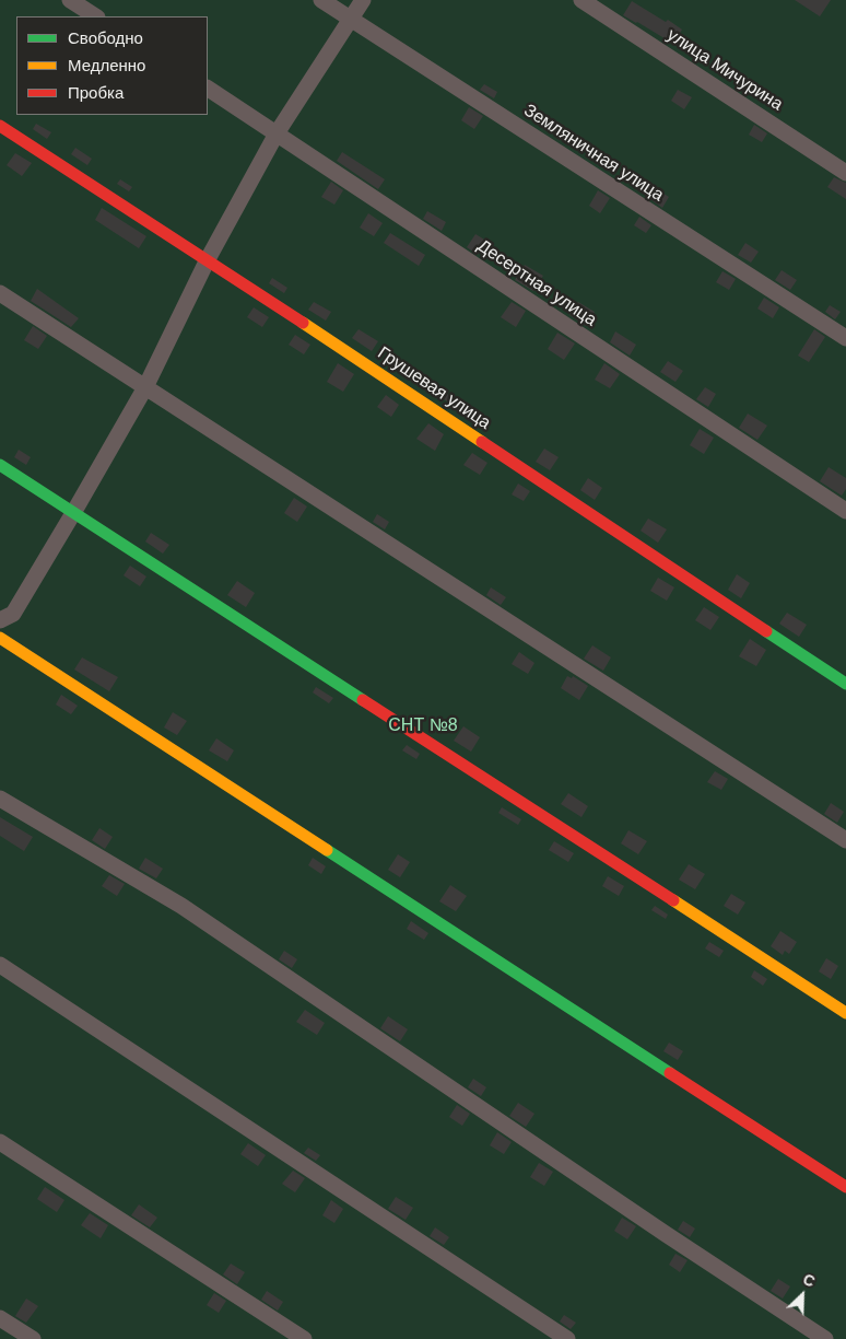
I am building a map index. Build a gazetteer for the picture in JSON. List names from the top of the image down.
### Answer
{
  "streets": {
    "street": [
      "улица Мичурина",
      "Земляничная улица",
      "Десертная улица",
      "Грушевая улица"
    ]
  },
  "parks": ["СНТ №8"],
  "legend": ["Свободно", "Медленно", "Пробка"],
  "north": "top right"
}
